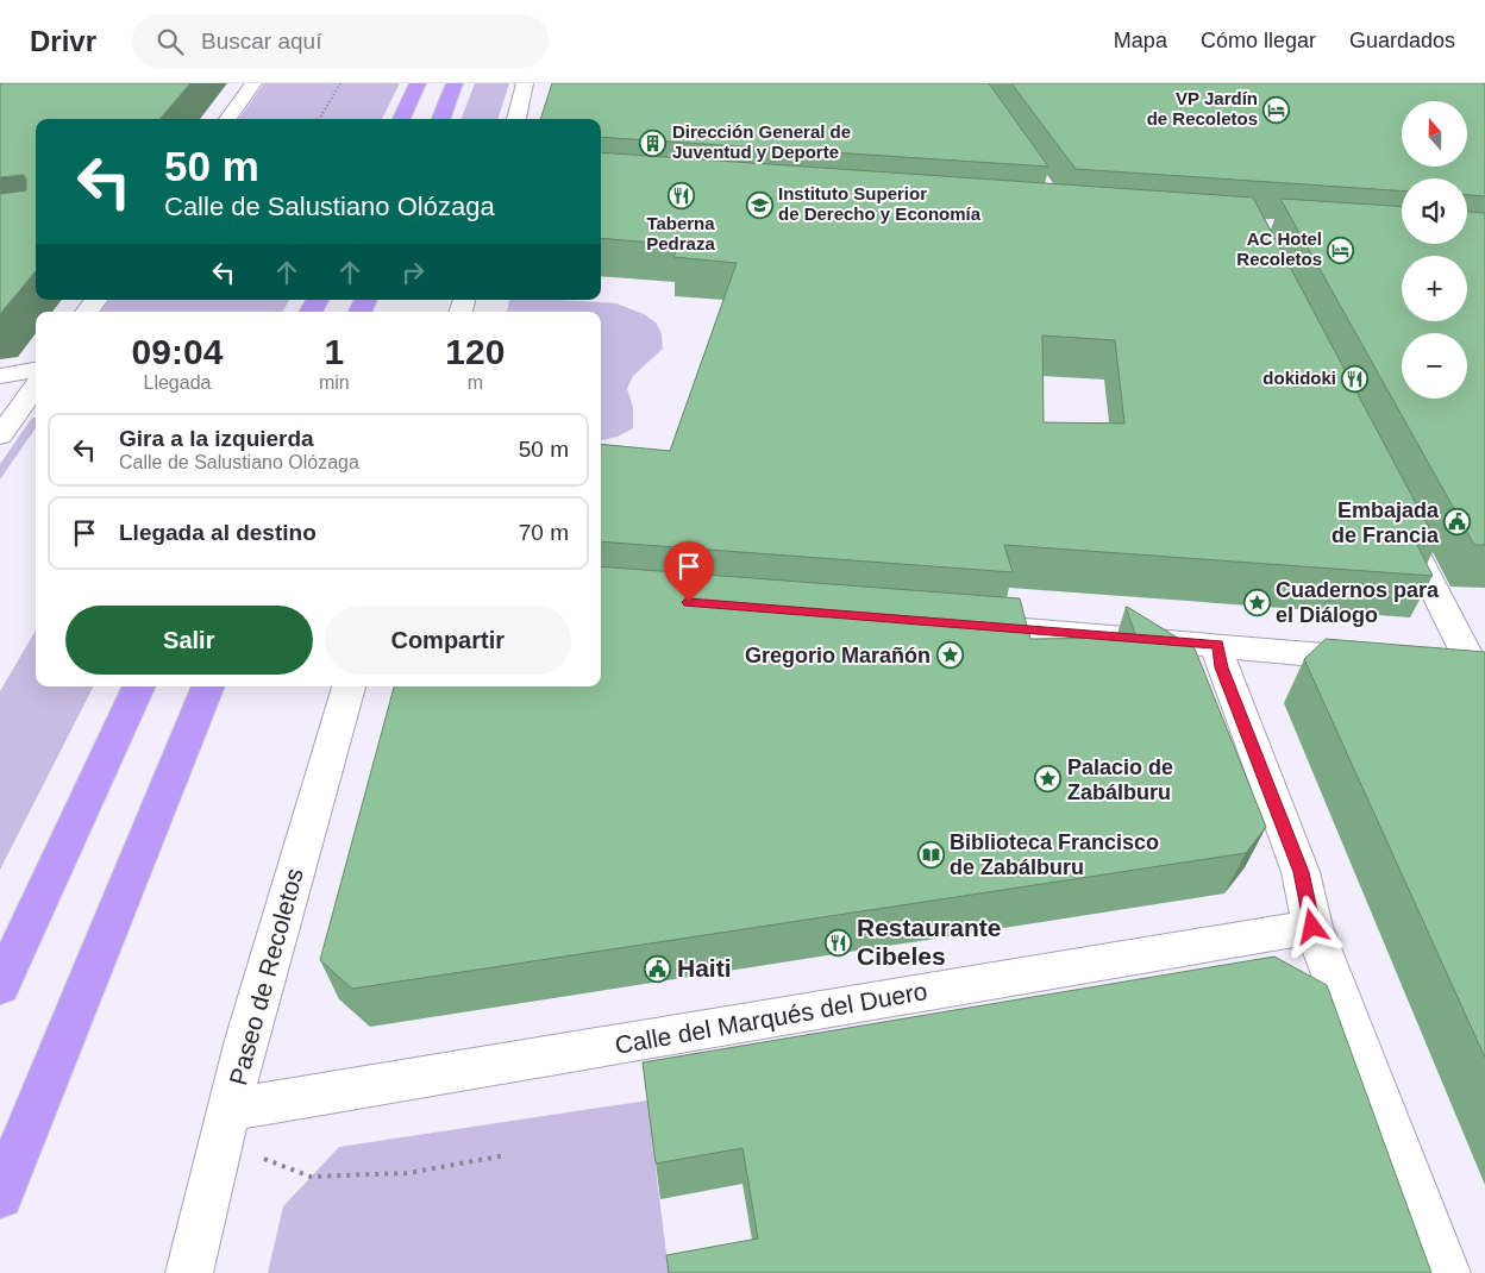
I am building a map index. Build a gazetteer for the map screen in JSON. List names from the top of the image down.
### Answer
{
  "streets": {
    "street": ["Paseo de Recoletos", "Calle del Marqués del Duero"]
  },
  "crossings": [
    ["Paseo de Recoletos", "Calle del Marqués del Duero"]
  ],
  "places": {
    "hotel": ["VP Jardín de Recoletos", "AC Hotel Recoletos"],
    "building": ["Dirección General de Juventud y Deporte"],
    "restaurant": ["Taberna Pedraza", "dokidoki", "Restaurante Cibeles"],
    "school or university": ["Instituto Superior de Derecho y Economía"],
    "public building": ["Embajada de Francia", "Haiti"],
    "place": ["Cuadernos para el Diálogo", "Gregorio Marañón", "Palacio de Zabálburu"],
    "library": ["Biblioteca Francisco de Zabálburu"]
  },
  "north": "top",
  "page": {
    "header": "Drivr",
    "search": "Buscar aquí",
    "nav": ["Mapa", "Cómo llegar", "Guardados"],
    "map_buttons": ["+", "−"],
    "turn": ["50 m", "Calle de Salustiano Olózaga"],
    "eta": [
      "09:04",
      "Llegada",
      "1",
      "min",
      "120",
      "m"
    ],
    "list": [
      {
        "name": "Gira a la izquierda",
        "note": "Calle de Salustiano Olózaga",
        "value": "50 m"
      },
      {
        "name": "Llegada al destino",
        "value": "70 m"
      }
    ],
    "buttons": ["Salir", "Compartir"]
  }
}
